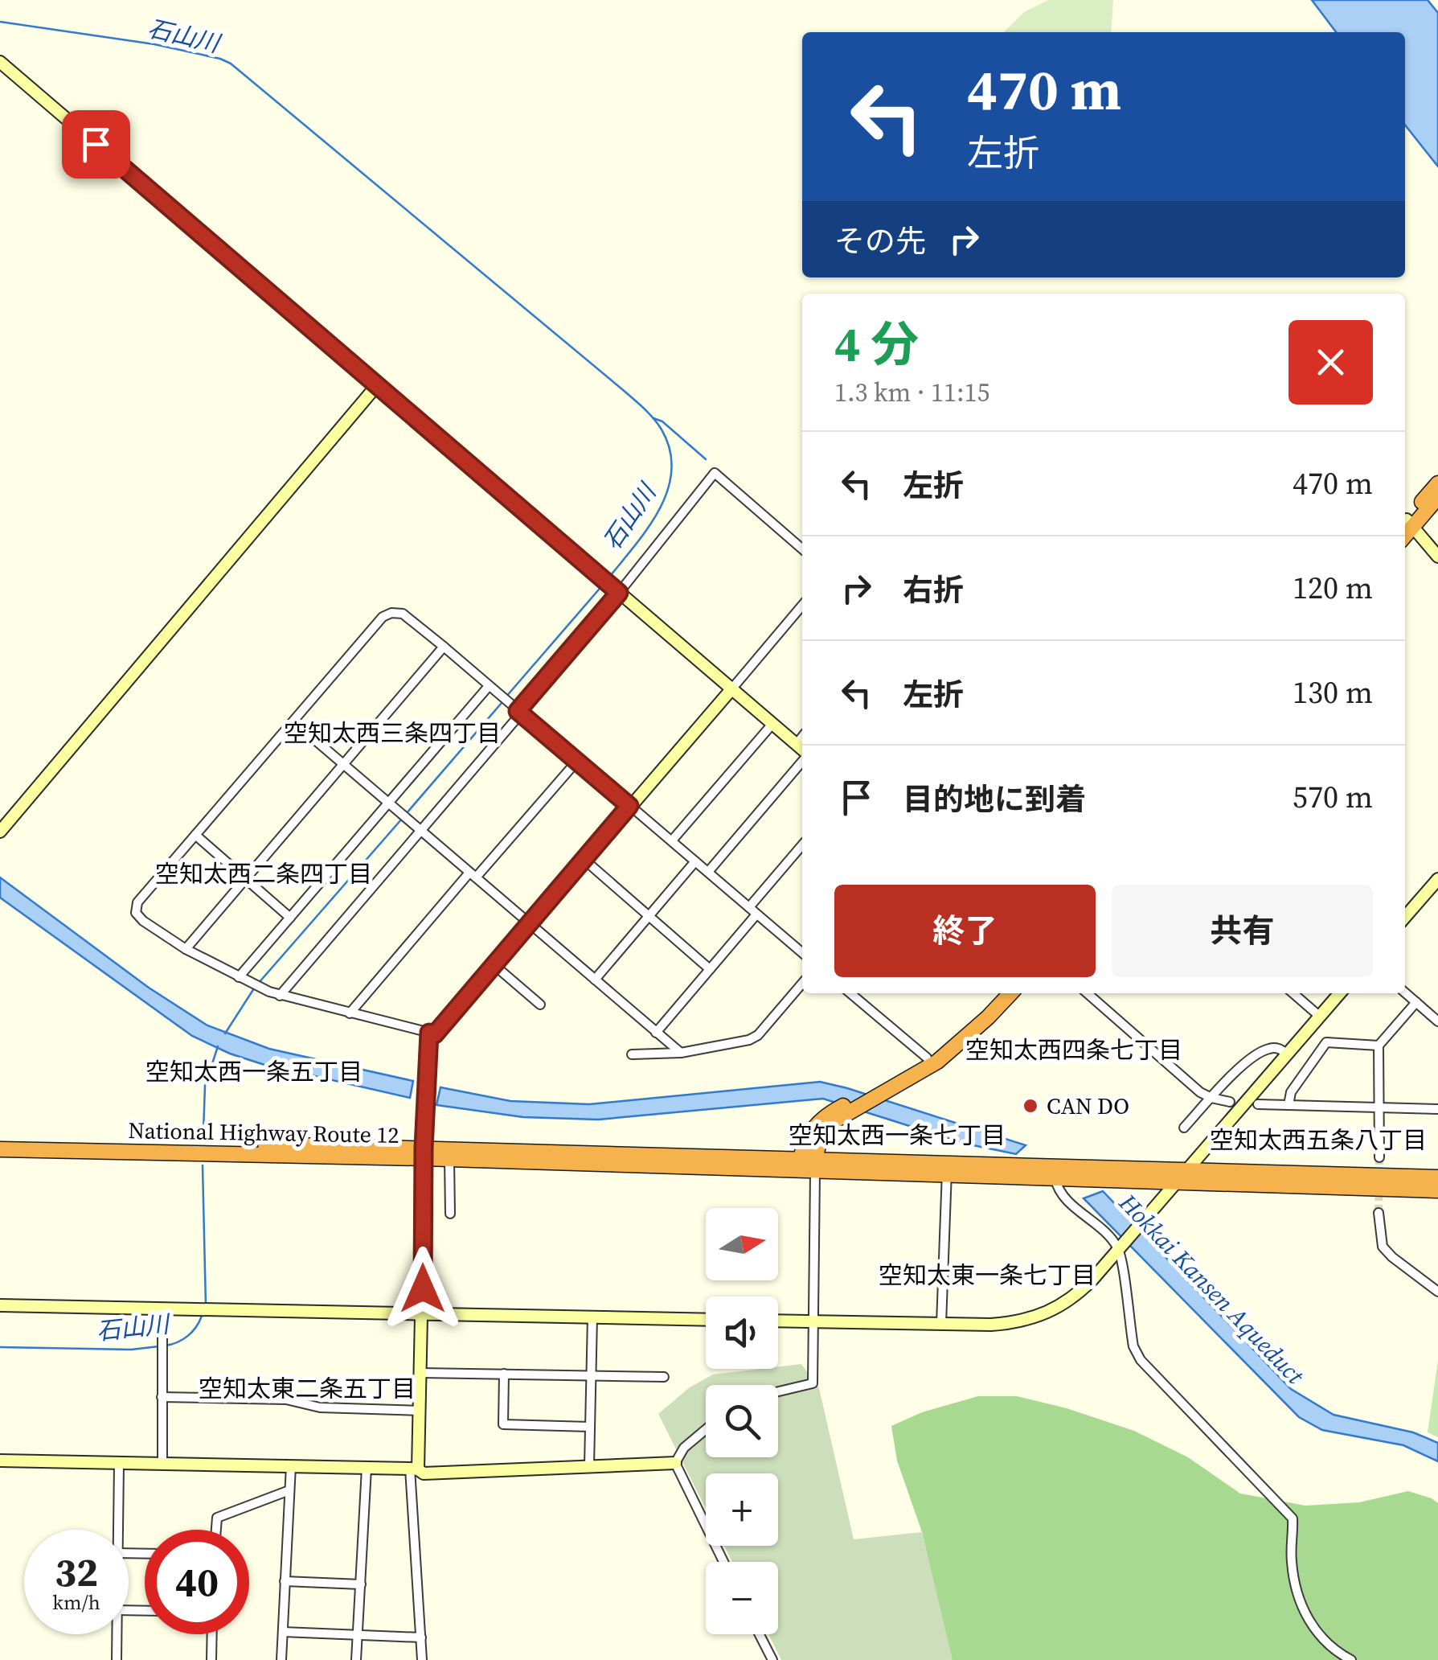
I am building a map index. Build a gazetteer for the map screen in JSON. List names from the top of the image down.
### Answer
{
  "streets": {
    "highway": ["National Highway Route 12"]
  },
  "districts": [
    "空知太西三条四丁目",
    "空知太西二条四丁目",
    "空知太西四条七丁目",
    "空知太西一条五丁目",
    "空知太西一条七丁目",
    "空知太西五条八丁目",
    "空知太東一条七丁目",
    "空知太東二条五丁目"
  ],
  "water": ["石山川", "Hokkai Kansen Aqueduct"],
  "places": ["CAN DO"],
  "north": "right",
  "page": {
    "turn": ["470 m", "左折"],
    "then": "その先",
    "heading": ["4 分", "1.3 km · 11:15"],
    "list": [
      {
        "name": "左折",
        "value": "470 m"
      },
      {
        "name": "右折",
        "value": "120 m"
      },
      {
        "name": "左折",
        "value": "130 m"
      },
      {
        "name": "目的地に到着",
        "value": "570 m"
      }
    ],
    "buttons": ["終了", "共有"],
    "map_buttons": ["+", "−"],
    "speed": "32 km/h",
    "limit": "40"
  }
}
